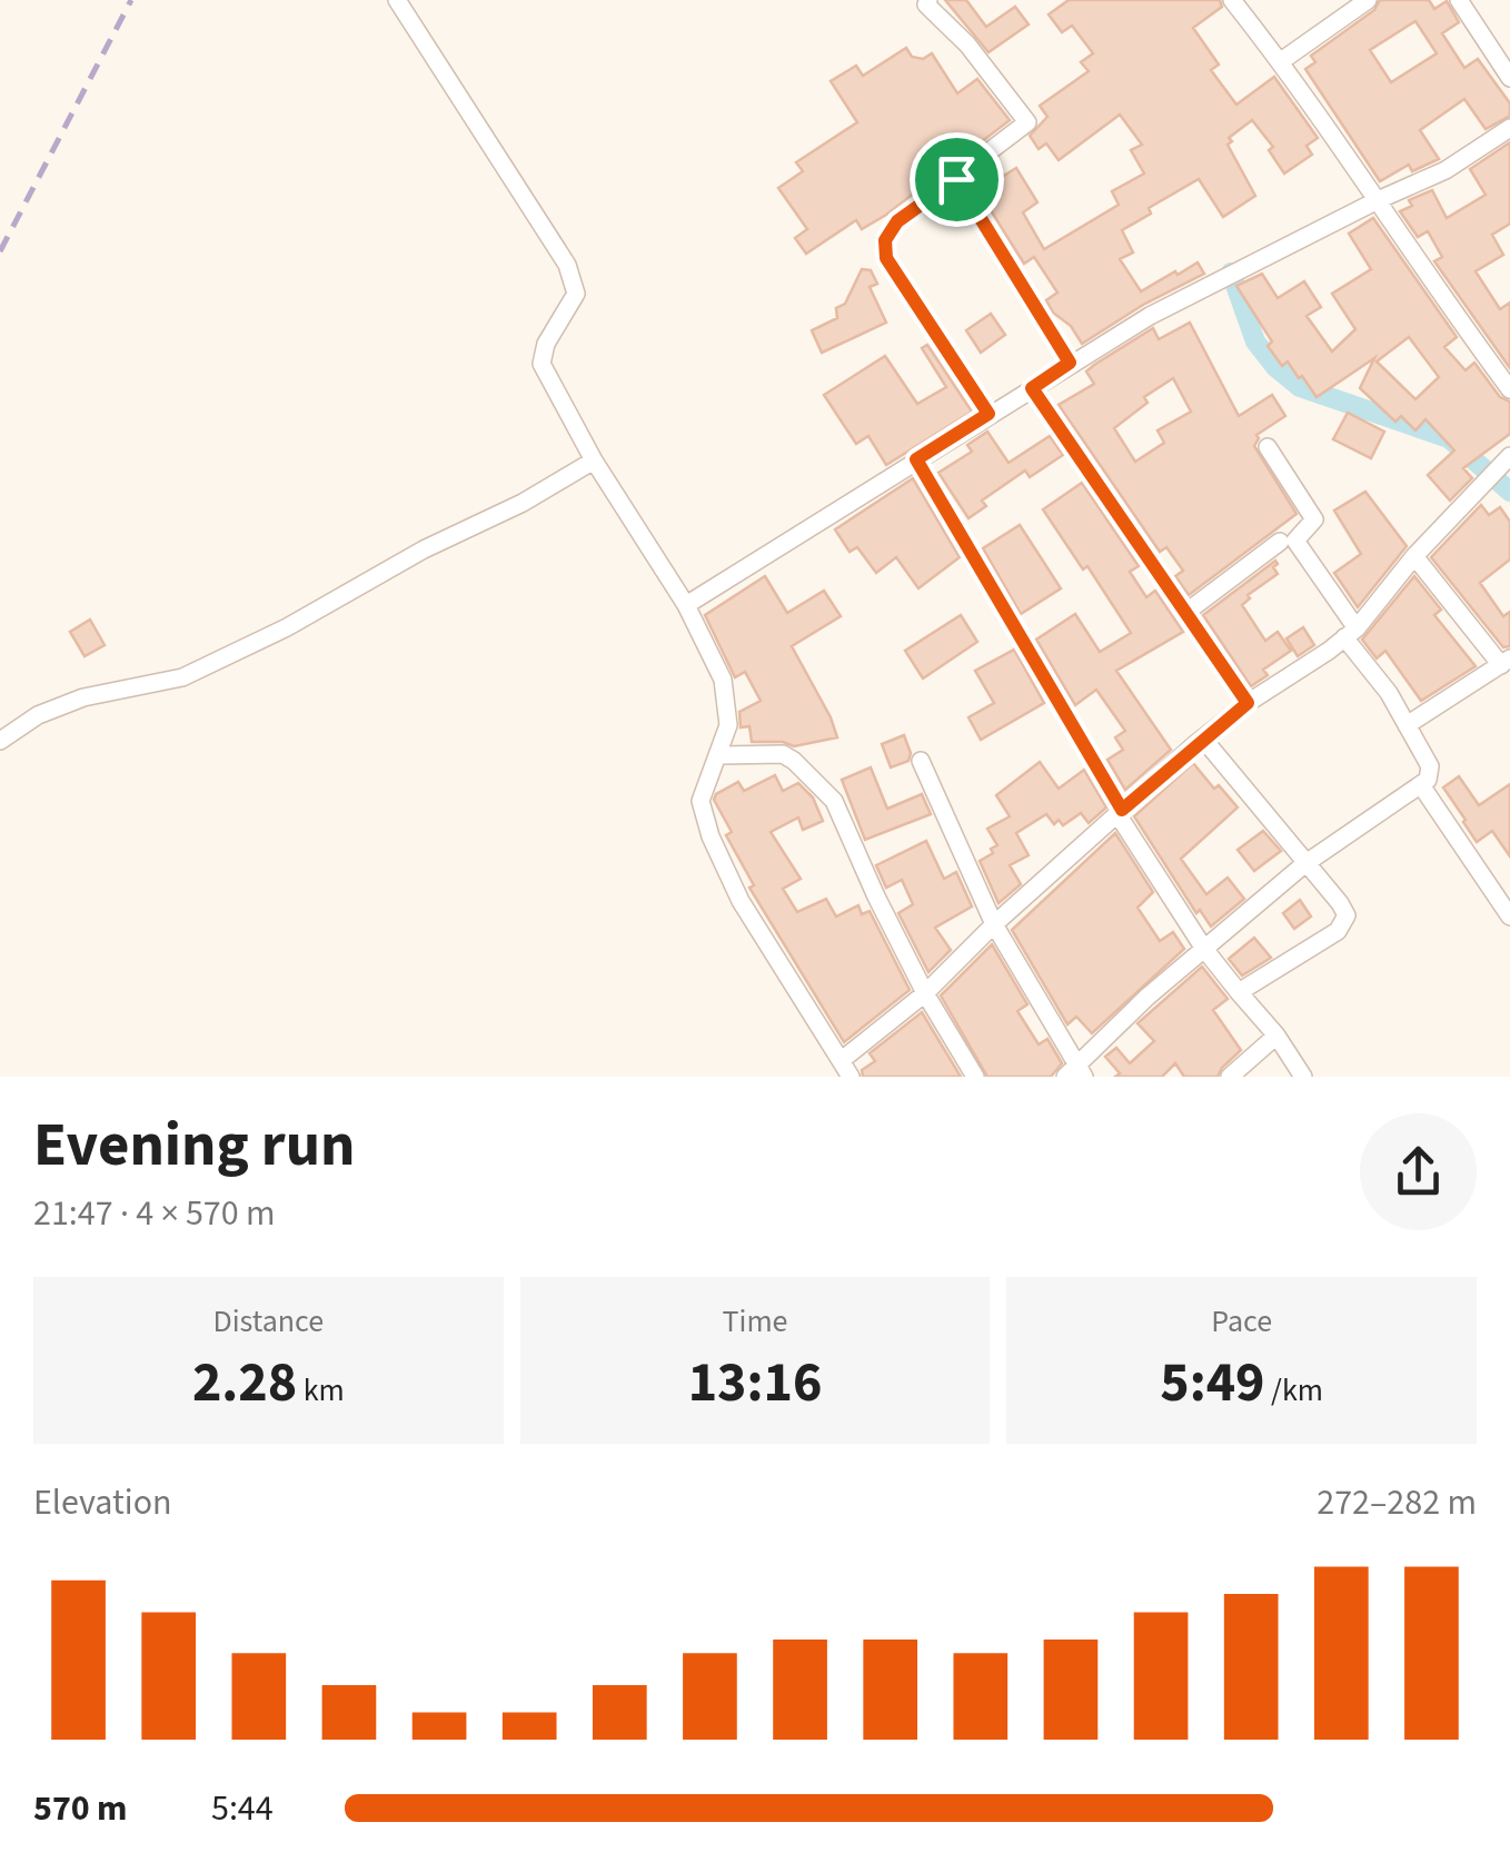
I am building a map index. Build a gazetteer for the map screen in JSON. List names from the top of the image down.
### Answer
{
  "page": {
    "heading": ["Evening run", "21:47 · 4 × 570 m"],
    "stats": [
      ["Distance", "2.28 km"],
      ["Time", "13:16"],
      ["Pace", "5:49 /km"]
    ],
    "chart": ["Elevation", "272–282 m"],
    "list": [
      {
        "name": "570 m",
        "note": "5:44"
      }
    ]
  }
}
